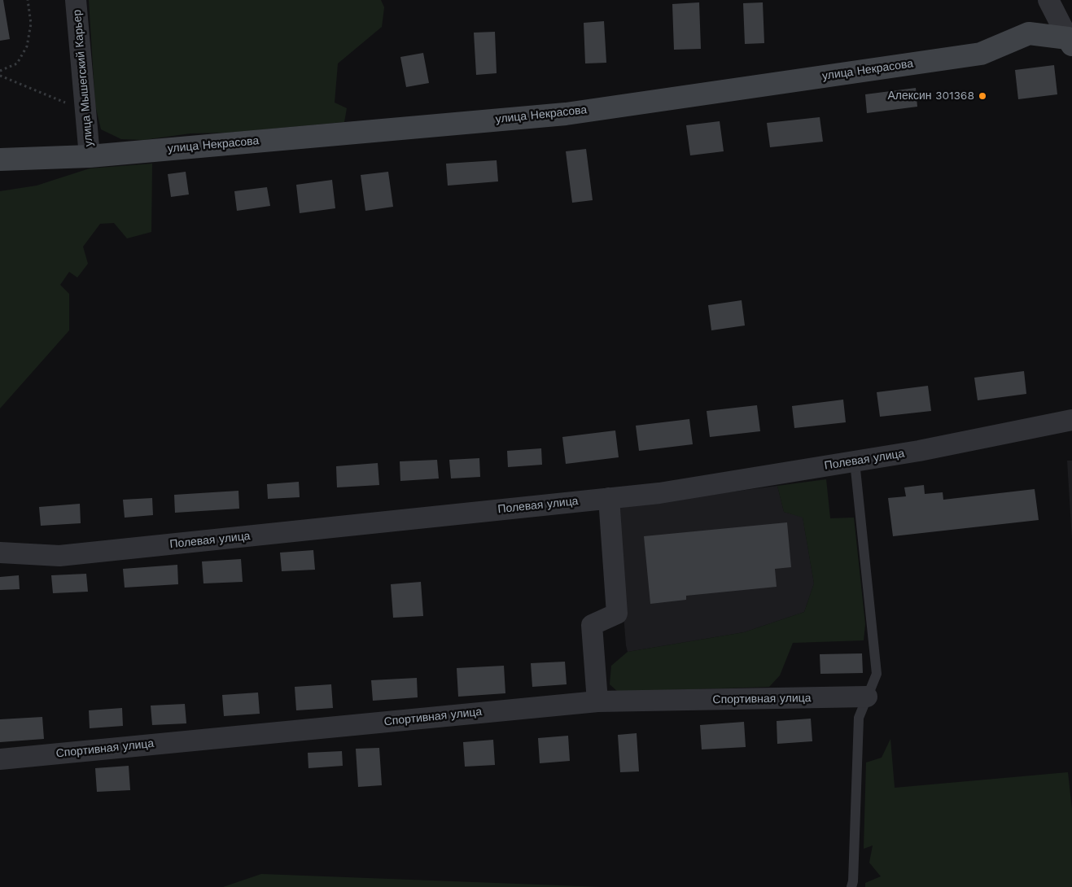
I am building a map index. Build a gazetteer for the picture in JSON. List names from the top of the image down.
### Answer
{
  "streets": {
    "main road": ["улица Некрасова"],
    "street": ["улица Мышегский Карьер", "Полевая улица", "Спортивная улица"]
  },
  "crossings": [
    ["улица Некрасова", "улица Мышегский Карьер"]
  ],
  "places": ["Алексин 301368"]
}
